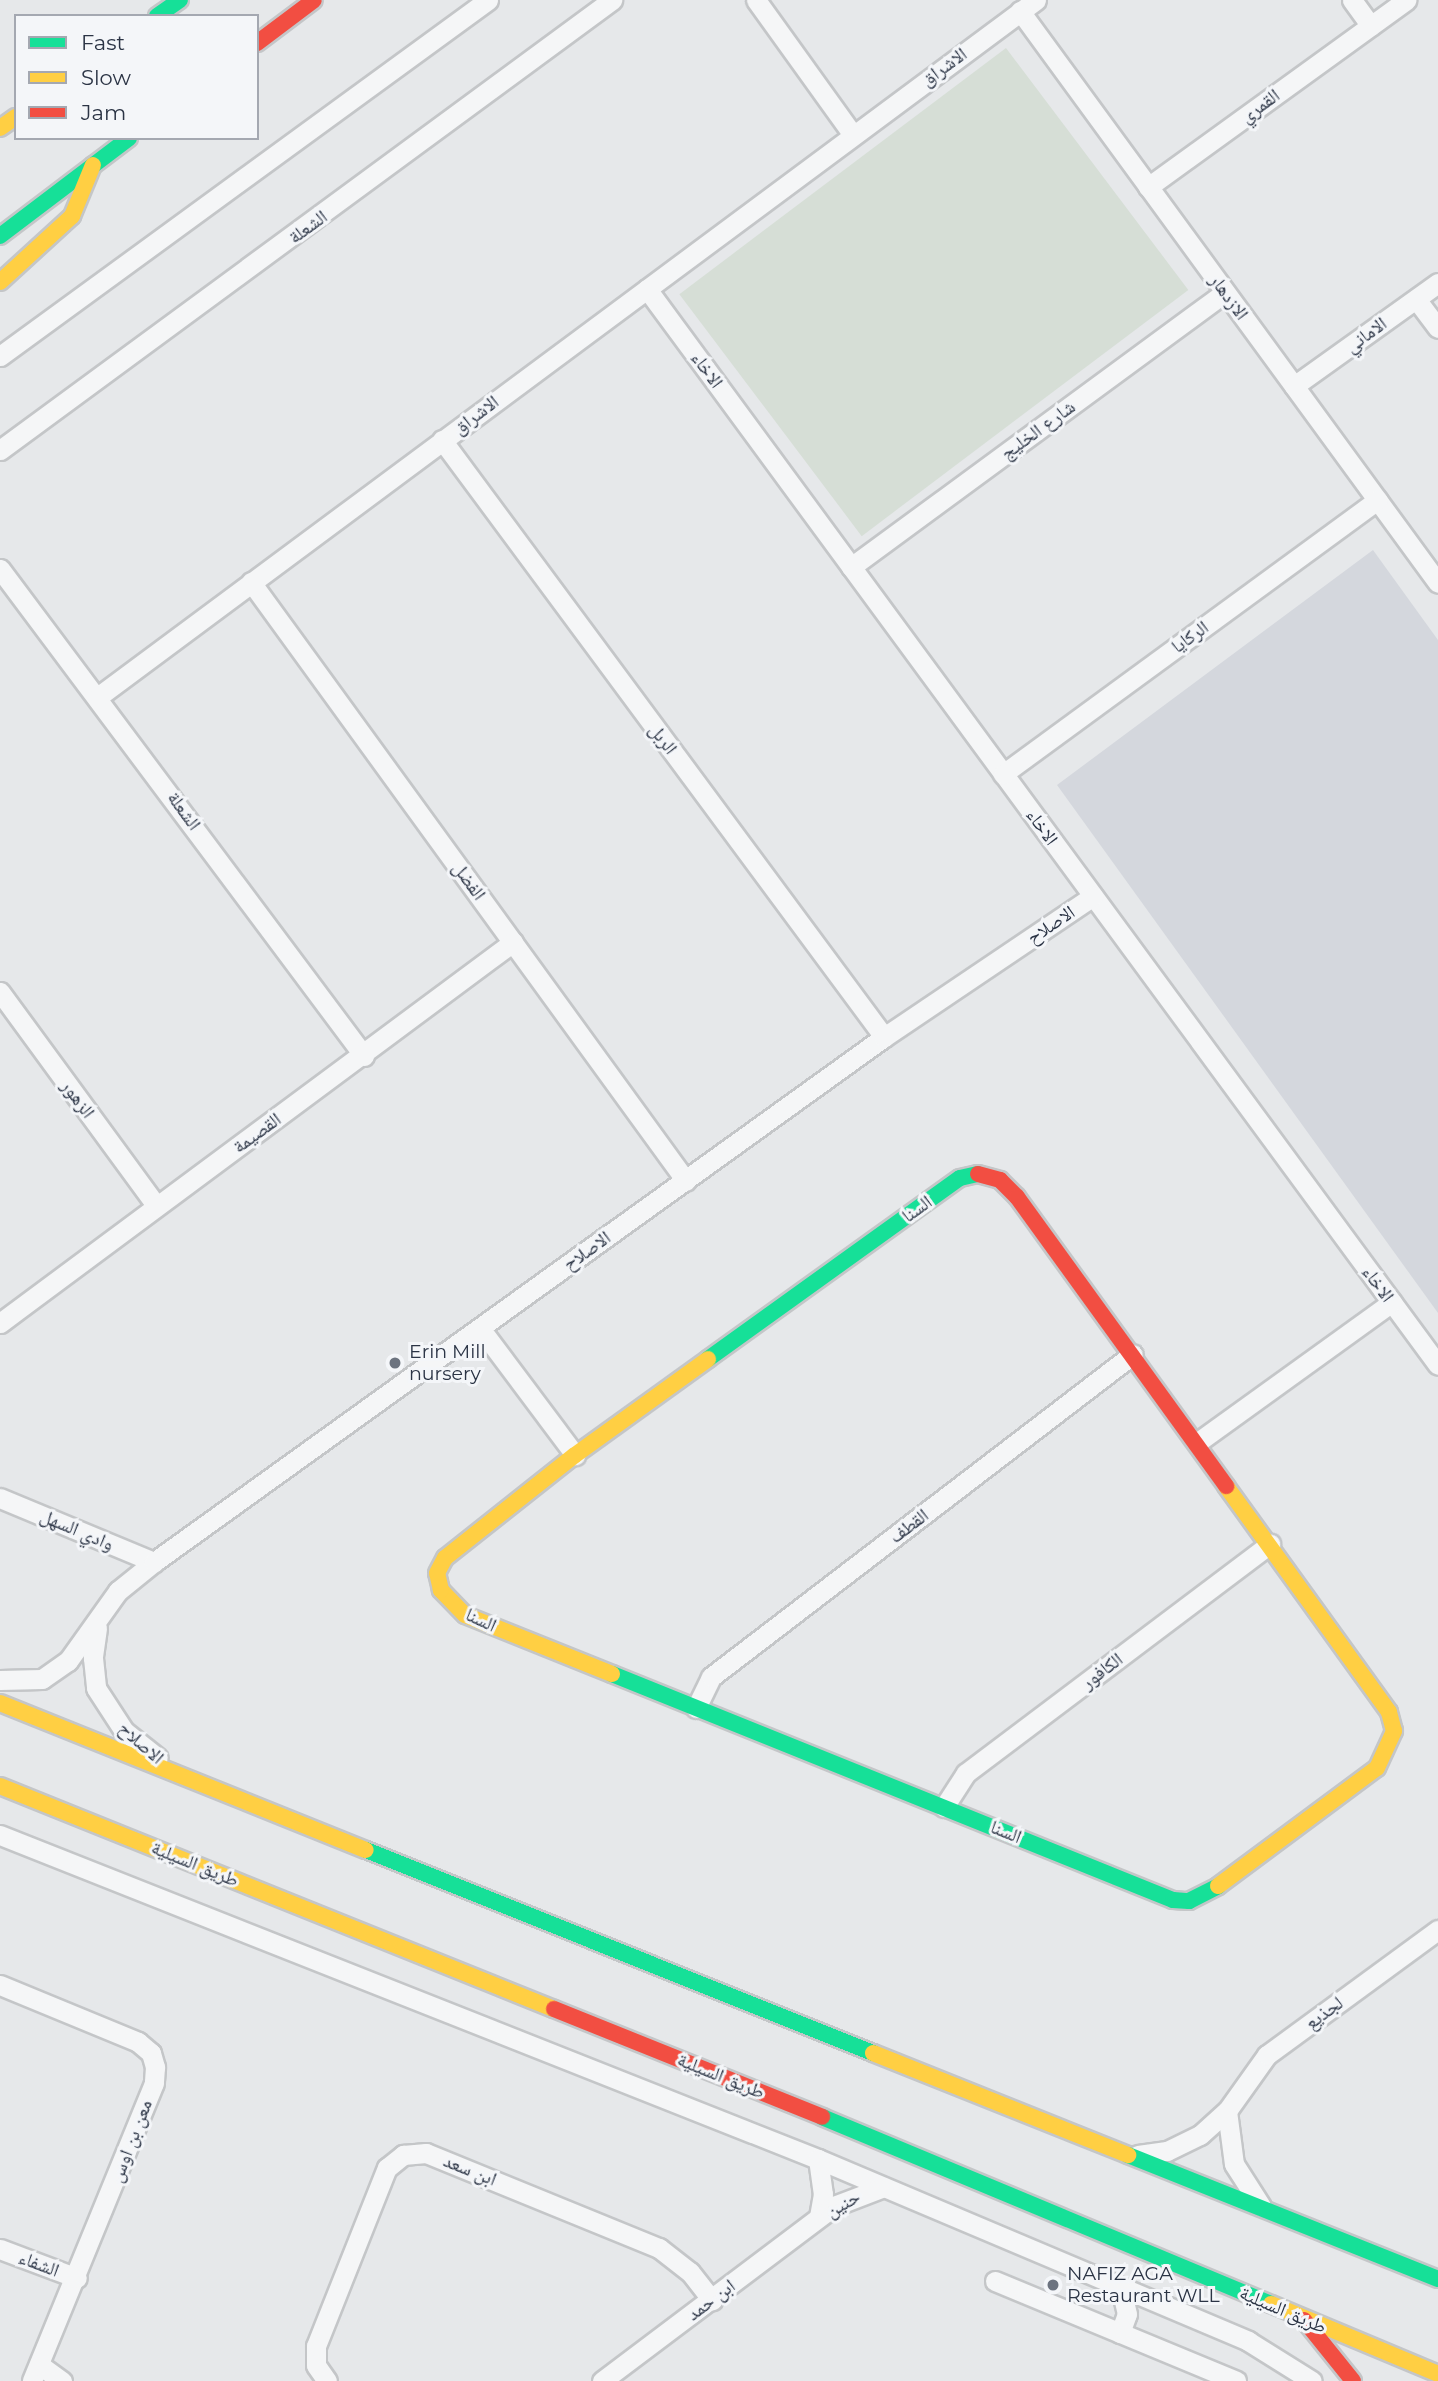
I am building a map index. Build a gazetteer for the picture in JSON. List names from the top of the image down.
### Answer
{
  "streets": {
    "main road": ["السنا", "طريق السيلية"],
    "street": [
      "الاشراق",
      "القمري",
      "الشعلة",
      "الازدهار",
      "الاماني",
      "الاخاء",
      "شارع الخليج",
      "الركايا",
      "الربل",
      "الفضل",
      "الاصلاح",
      "الزهور",
      "القصيمة",
      "القطف",
      "وادي السهل",
      "الكافور",
      "لجذيع",
      "معن بن اوس",
      "ابن سعد",
      "حنين",
      "الشفاء",
      "ابن حمد"
    ]
  },
  "crossings": [
    ["الاشراق", "الشعلة"],
    ["الاشراق", "الازدهار"],
    ["الاشراق", "الاخاء"],
    ["الاشراق", "الربل"],
    ["الاشراق", "الفضل"],
    ["القمري", "الازدهار"],
    ["الشعلة", "القصيمة"],
    ["الازدهار", "الاماني"],
    ["الازدهار", "شارع الخليج"],
    ["الازدهار", "الركايا"],
    ["الاخاء", "شارع الخليج"],
    ["الاخاء", "الركايا"],
    ["الاخاء", "الاصلاح"],
    ["الربل", "الاصلاح"],
    ["الفضل", "الاصلاح"],
    ["الفضل", "القصيمة"],
    ["الاصلاح", "وادي السهل"],
    ["الزهور", "القصيمة"],
    ["السنا", "القطف"],
    ["السنا", "الكافور"],
    ["معن بن اوس", "الشفاء"],
    ["ابن سعد", "ابن حمد"],
    ["حنين", "ابن حمد"]
  ],
  "places": ["Erin Mill nursery", "NAFIZ AGA Restaurant WLL"],
  "legend": ["Fast", "Slow", "Jam"]
}
